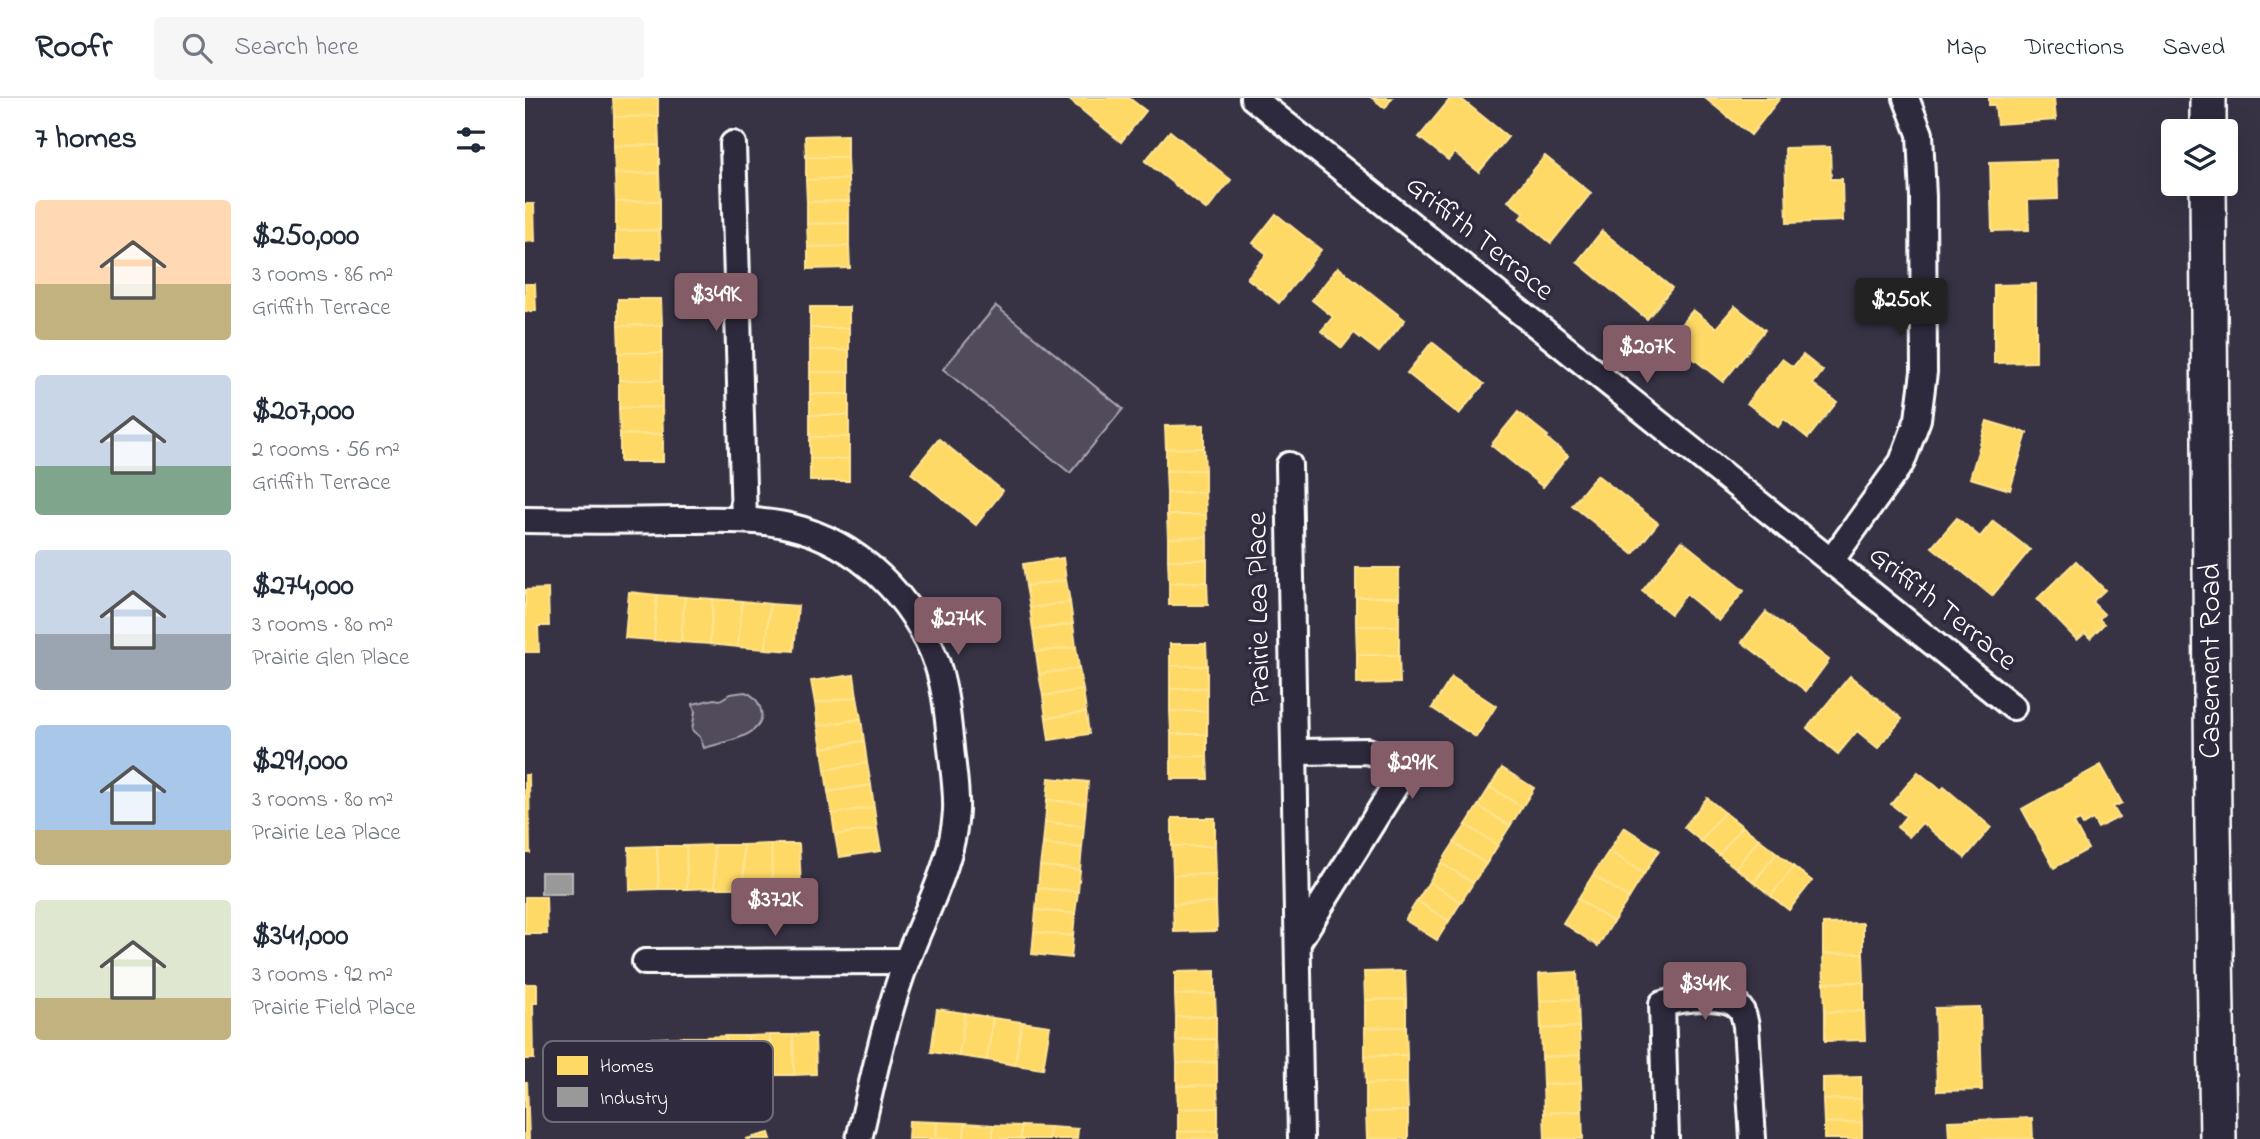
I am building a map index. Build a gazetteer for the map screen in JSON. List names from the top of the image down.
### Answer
{
  "streets": {
    "street": ["Griffith Terrace", "Prairie Lea Place", "Casement Road"]
  },
  "legend": ["Homes", "Industry"],
  "page": {
    "header": "Roofr",
    "search": "Search here",
    "nav": ["Map", "Directions", "Saved"],
    "heading": "7 homes",
    "list": [
      {
        "name": "$250,000",
        "note": "3 rooms · 86 m² · Griffith Terrace"
      },
      {
        "name": "$207,000",
        "note": "2 rooms · 56 m² · Griffith Terrace"
      },
      {
        "name": "$274,000",
        "note": "3 rooms · 80 m² · Prairie Glen Place"
      },
      {
        "name": "$291,000",
        "note": "3 rooms · 80 m² · Prairie Lea Place"
      },
      {
        "name": "$341,000",
        "note": "3 rooms · 92 m² · Prairie Field Place"
      }
    ],
    "price": [
      "$349K",
      "$250K",
      "$207K",
      "$274K",
      "$291K",
      "$372K",
      "$341K"
    ]
  }
}
